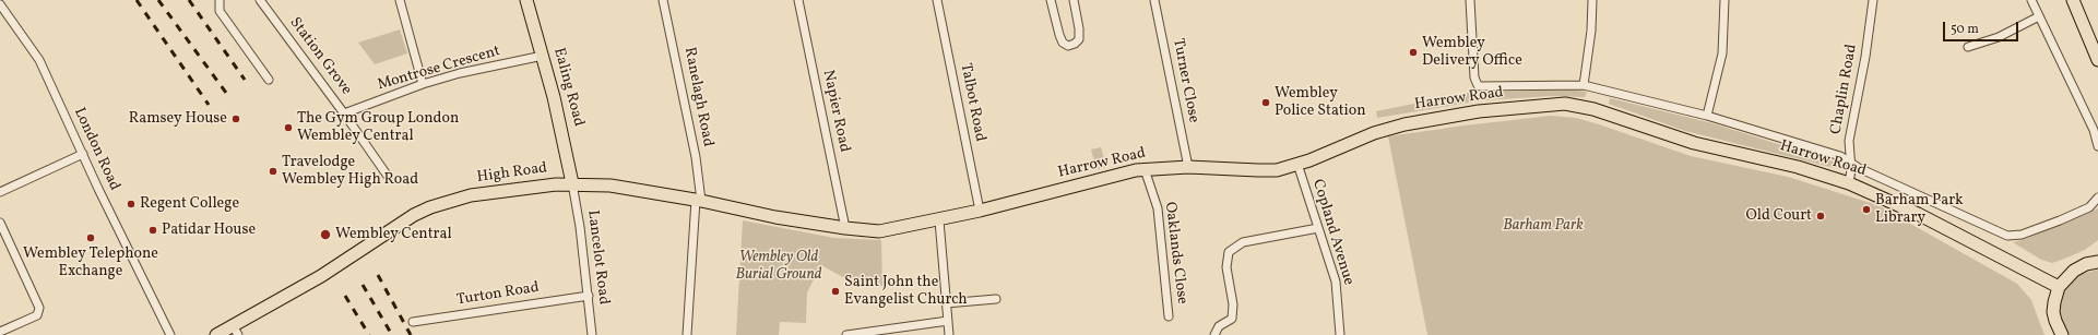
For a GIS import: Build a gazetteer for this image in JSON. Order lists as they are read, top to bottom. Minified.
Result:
{"streets":{"main road":["Ealing Road","Harrow Road","High Road"],"street":["Station Grove","Montrose Crescent","Turner Close","Chaplin Road","Ranelagh Road","Talbot Road","Napier Road","London Road","Copland Avenue","Oaklands Close","Lancelot Road","Turton Road"]},"crossings":[["Station Grove","Montrose Crescent"],["Montrose Crescent","Ealing Road"],["Turner Close","Harrow Road"],["Ealing Road","High Road"],["Ealing Road","Lancelot Road"],["Chaplin Road","Harrow Road"],["Ranelagh Road","High Road"],["Harrow Road","Talbot Road"],["Harrow Road","Napier Road"],["Harrow Road","High Road"],["Harrow Road","Copland Avenue"],["Harrow Road","Oaklands Close"],["Napier Road","High Road"],["High Road","Lancelot Road"],["Lancelot Road","Turton Road"]],"parks":["Barham Park","Wembley Old Burial Ground"],"places":["Wembley Delivery Office","Wembley Police Station","Ramsey House","The Gym Group London Wembley Central","Travelodge Wembley High Road","Regent College","Barham Park Library","Old Court","Patidar House","Wembley Central","Wembley Telephone Exchange","Saint John the Evangelist Church"],"scale_bar":"50 m"}
